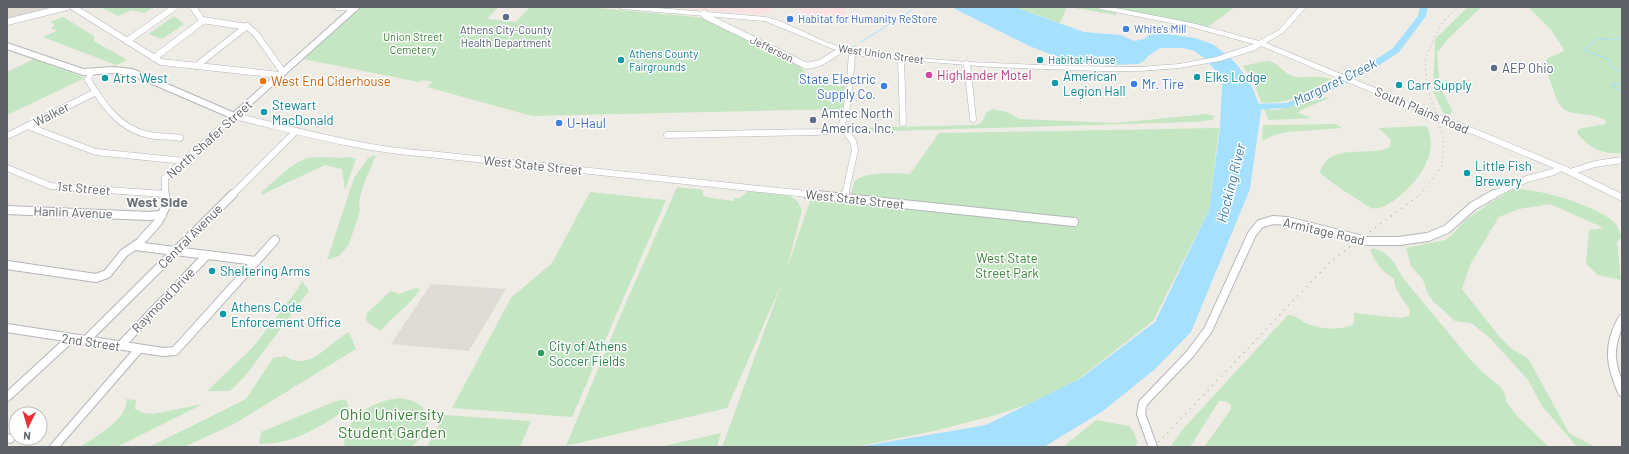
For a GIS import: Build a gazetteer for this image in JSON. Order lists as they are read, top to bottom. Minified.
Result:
{"streets":{"main road":["West Union Street","South Plains Road"],"street":["Jefferson","Walker","North Shafer Street","West State Street","1st Street","Hanlin Avenue","Armitage Road","Central Avenue","Raymond Drive","2nd Street"]},"crossings":[["Jefferson","West Union Street"],["West Union Street","South Plains Road"],["South Plains Road","Armitage Road"],["North Shafer Street","West State Street"],["North Shafer Street","1st Street"],["North Shafer Street","Hanlin Avenue"],["West State Street","Central Avenue"],["Central Avenue","2nd Street"],["Raymond Drive","2nd Street"]],"districts":["West Side"],"water":["Margaret Creek","Hocking River"],"parks":["Union Street Cemetery","West State Street Park","Ohio University Student Garden"],"places":["Athens City-County Health Department","Habitat for Humanity ReStore","White's Mill","Athens County Fairgrounds","Habitat House","AEP Ohio","Highlander Motel","Elks Lodge","Arts West","West End Ciderhouse","American Legion Hall","Mr. Tire","Carr Supply","State Electric Supply Co.","Stewart MacDonald","Amtec North America, Inc.","U-Haul","Little Fish Brewery","Sheltering Arms","Athens Code Enforcement Office","City of Athens Soccer Fields"],"north":"bottom"}
